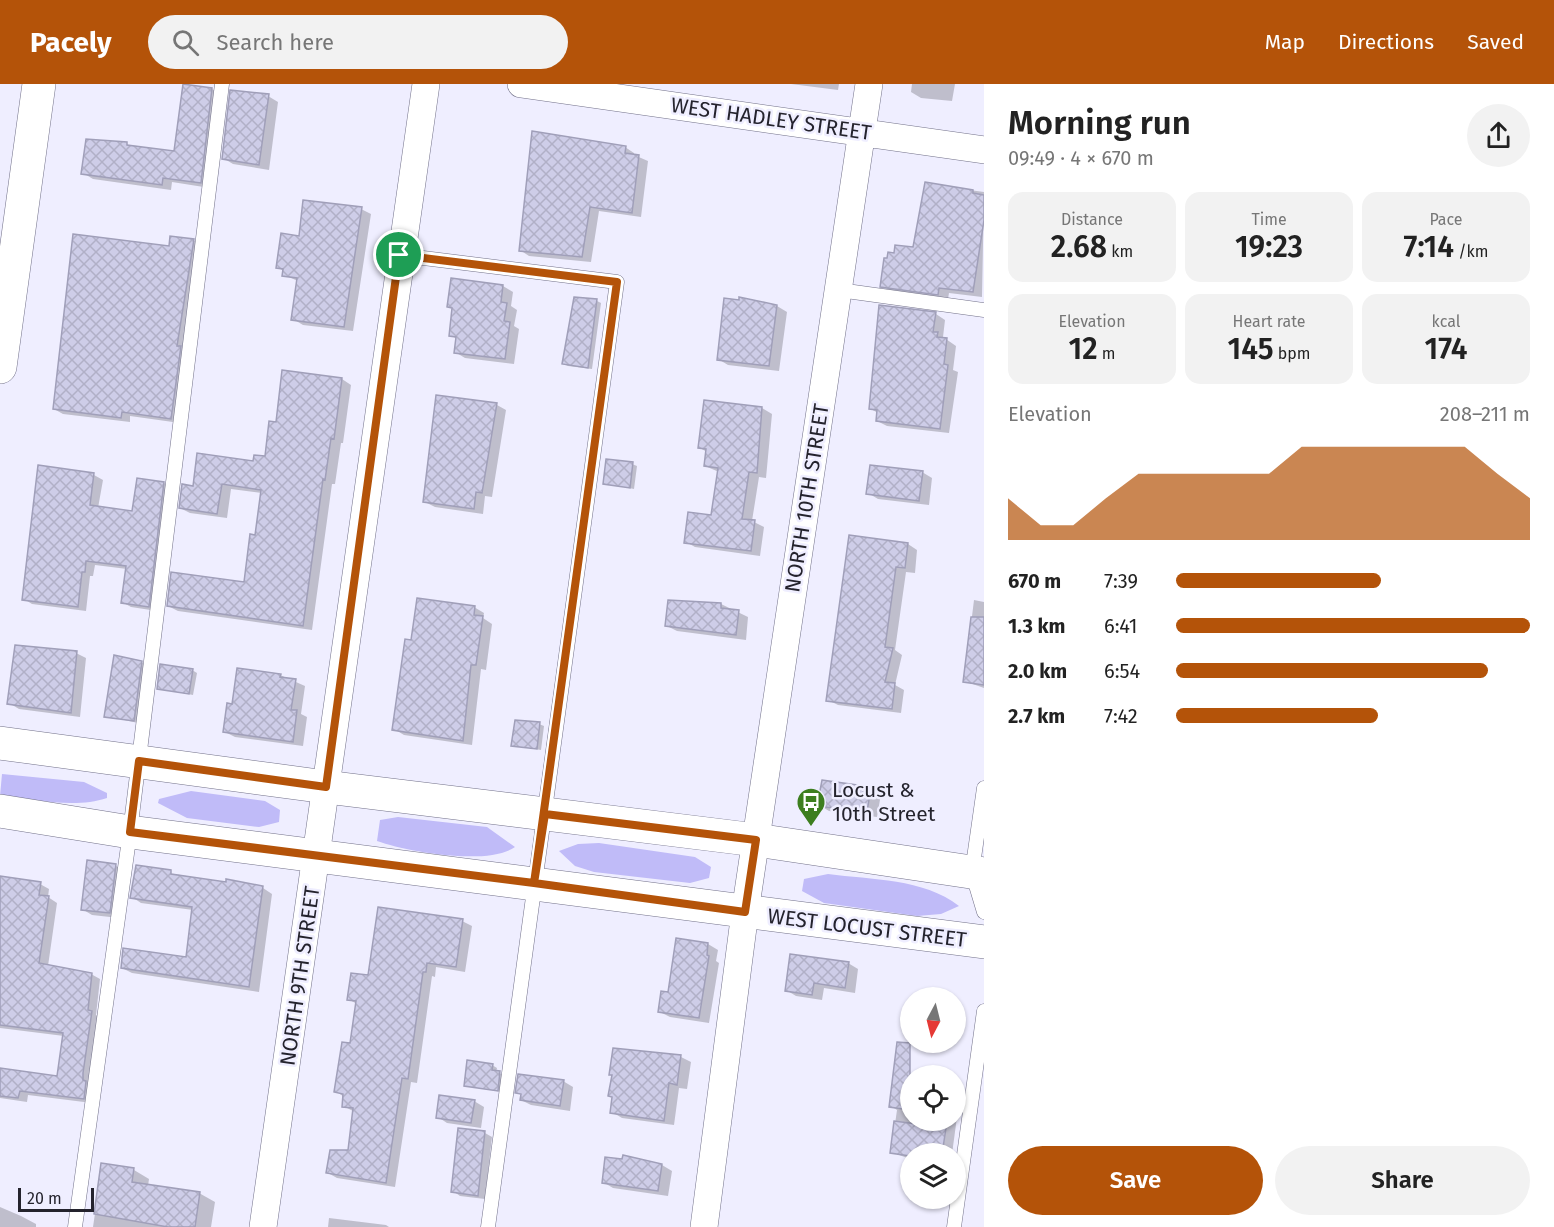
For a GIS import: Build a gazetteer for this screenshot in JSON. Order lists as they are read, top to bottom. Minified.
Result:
{"streets":{"main road":["WEST LOCUST STREET"],"street":["WEST HADLEY STREET","NORTH 10TH STREET","NORTH 9TH STREET"]},"crossings":[["WEST HADLEY STREET","NORTH 10TH STREET"],["NORTH 10TH STREET","WEST LOCUST STREET"],["WEST LOCUST STREET","NORTH 9TH STREET"]],"places":{"bus stop":["Locust & 10th Street"]},"scale_bar":"20 m","north":"bottom","page":{"header":"Pacely","search":"Search here","nav":["Map","Directions","Saved"],"heading":["Morning run","09:49 · 4 × 670 m"],"stats":[["Distance","2.68 km"],["Time","19:23"],["Pace","7:14 /km"],["Elevation","12 m"],["Heart rate","145 bpm"],["kcal","174"]],"chart":["Elevation","208–211 m"],"list":[{"name":"670 m","note":"7:39"},{"name":"1.3 km","note":"6:41"},{"name":"2.0 km","note":"6:54"},{"name":"2.7 km","note":"7:42"}],"buttons":["Save","Share"],"scale":"20 m"}}
